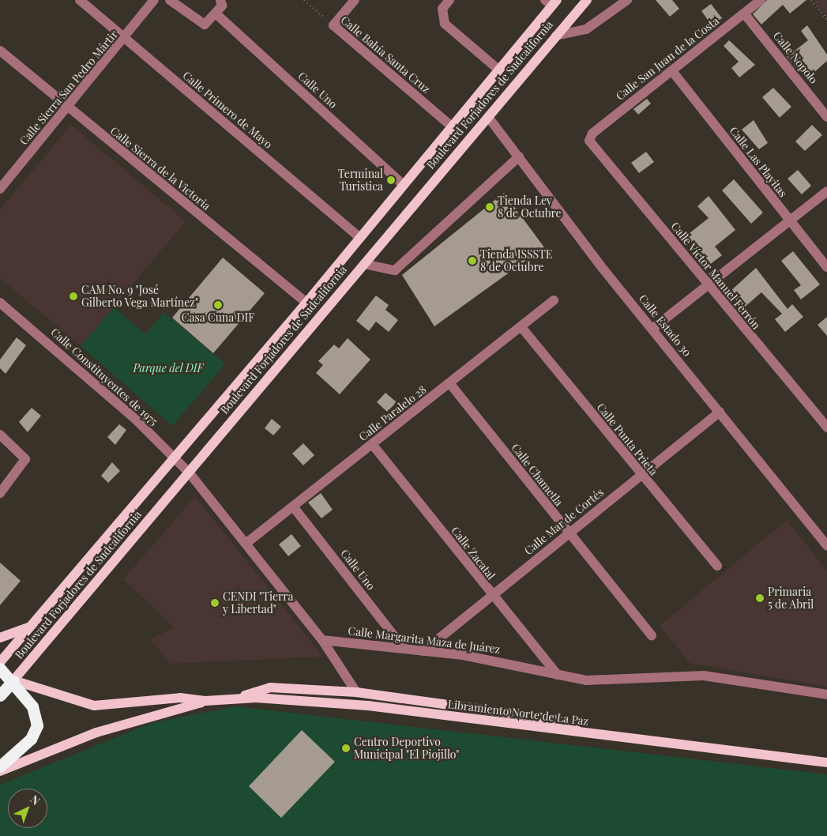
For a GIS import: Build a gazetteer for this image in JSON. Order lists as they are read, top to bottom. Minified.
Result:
{"streets":{"highway":["Boulevard Forjadores de Sudcalifornia"],"main road":["Libramiento Norte de La Paz"],"street":["Calle Bahía Santa Cruz","Calle Nopolo","Calle San Juan de la Costa","Calle Sierra San Pedro Mártir","Calle Uno","Calle Primero de Mayo","Calle Las Playitas","Calle Sierra de la Victoria","Calle Víctor Manuel Ferrón","Calle Estado 30","Calle Constituyentes de 1975","Calle Paralelo 28","Calle Punta Prieta","Calle Chametla","Calle Mar de Cortés","Calle Zacatal","Calle Margarita Maza de Juárez"]},"crossings":[["Calle Bahía Santa Cruz","Boulevard Forjadores de Sudcalifornia"],["Calle Nopolo","Calle San Juan de la Costa"],["Calle San Juan de la Costa","Calle Las Playitas"],["Calle San Juan de la Costa","Calle Víctor Manuel Ferrón"],["Calle Sierra San Pedro Mártir","Calle Primero de Mayo"],["Calle Sierra San Pedro Mártir","Calle Sierra de la Victoria"],["Calle Uno","Boulevard Forjadores de Sudcalifornia"],["Calle Uno","Calle Paralelo 28"],["Calle Uno","Calle Margarita Maza de Juárez"],["Boulevard Forjadores de Sudcalifornia","Calle Primero de Mayo"],["Boulevard Forjadores de Sudcalifornia","Calle Sierra de la Victoria"],["Boulevard Forjadores de Sudcalifornia","Calle Estado 30"],["Boulevard Forjadores de Sudcalifornia","Calle Constituyentes de 1975"],["Boulevard Forjadores de Sudcalifornia","Libramiento Norte de La Paz"],["Calle Estado 30","Calle Mar de Cortés"],["Calle Paralelo 28","Calle Punta Prieta"],["Calle Paralelo 28","Calle Chametla"],["Calle Paralelo 28","Calle Zacatal"],["Calle Punta Prieta","Calle Mar de Cortés"],["Calle Chametla","Calle Mar de Cortés"],["Calle Mar de Cortés","Calle Zacatal"],["Calle Mar de Cortés","Calle Margarita Maza de Juárez"],["Calle Zacatal","Calle Margarita Maza de Juárez"]],"parks":["Parque del DIF"],"places":["Terminal Turistica","Tienda Ley 8 de Octubre","Tienda ISSSTE 8 de Octubre","CAM No. 9 \"José Gilberto Vega Martínez\"","Casa Cuna DIF","Primaria 5 de Abril","CENDI \"Tierra y Libertad\"","Centro Deportivo Municipal \"El Piojillo\""],"north":"top right"}
